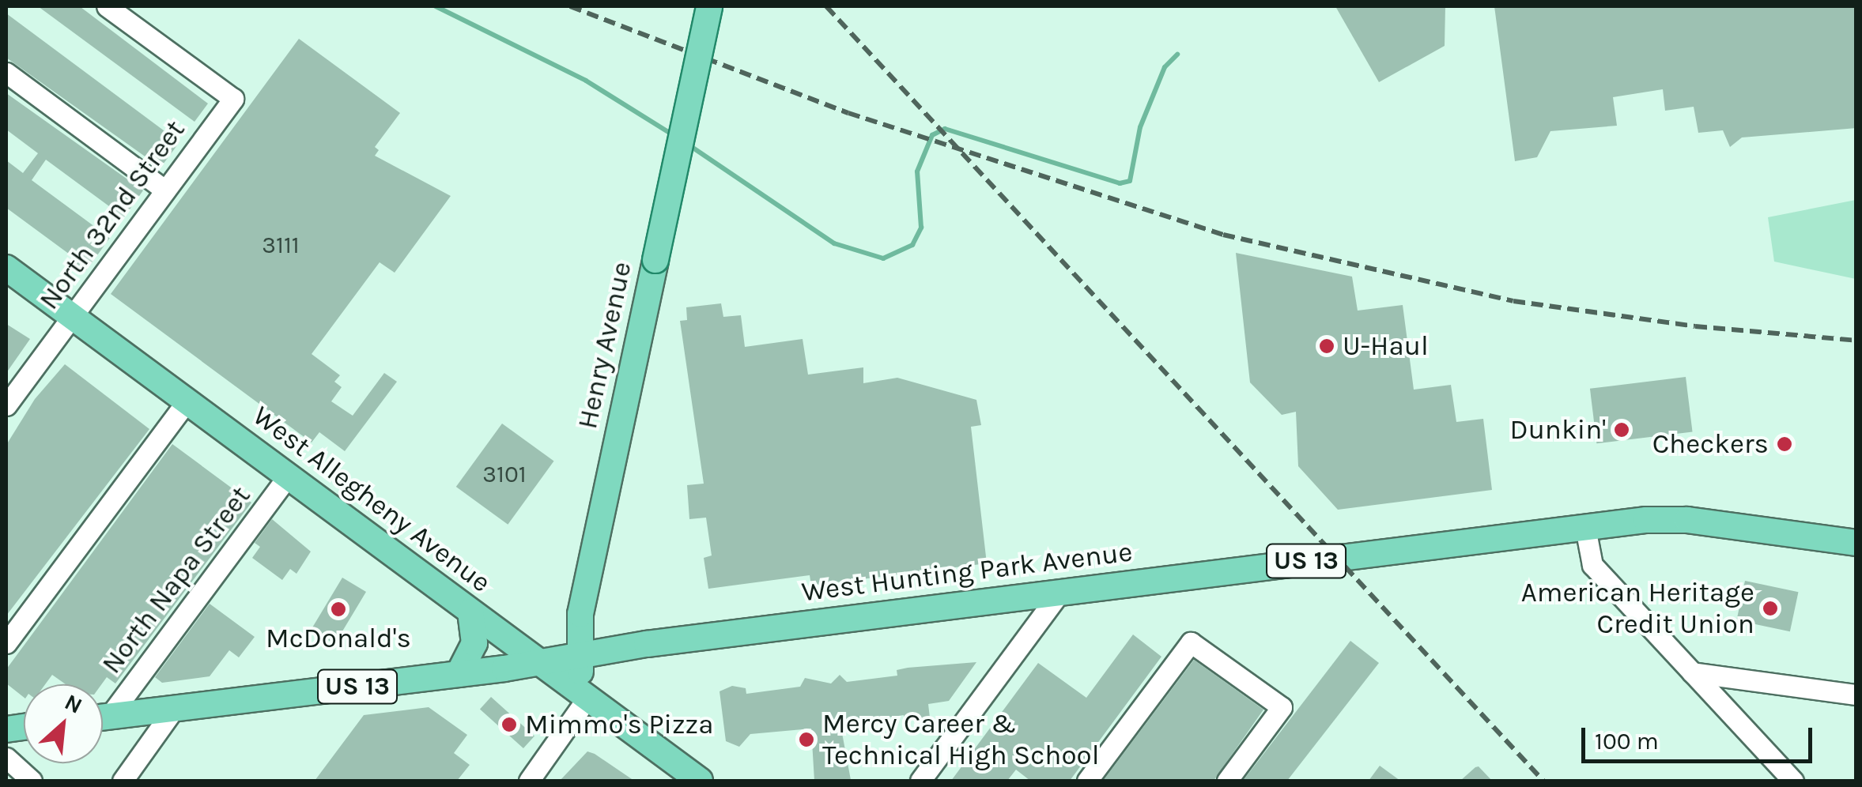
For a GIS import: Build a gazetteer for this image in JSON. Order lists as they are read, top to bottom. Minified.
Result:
{"streets":{"main road":["Henry Avenue","West Allegheny Avenue","US 13","West Hunting Park Avenue"],"street":["North 32nd Street","North Napa Street"]},"crossings":[["North 32nd Street","West Allegheny Avenue"],["Henry Avenue","West Allegheny Avenue"],["Henry Avenue","West Hunting Park Avenue"],["West Allegheny Avenue","West Hunting Park Avenue"],["West Allegheny Avenue","North Napa Street"]],"places":["U-Haul","Dunkin'","Checkers","American Heritage Credit Union","McDonald's","Mimmo's Pizza","Mercy Career & Technical High School"],"house_numbers":["3111","3101"],"scale_bar":"100 m","north":"top right"}
